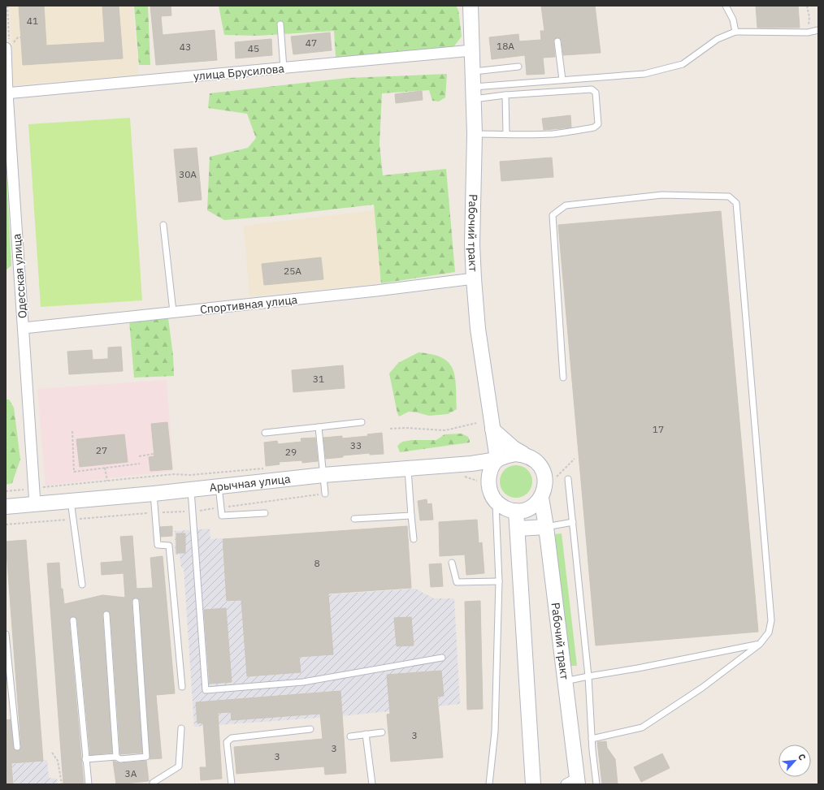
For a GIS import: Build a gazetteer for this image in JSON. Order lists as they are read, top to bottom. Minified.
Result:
{"streets":{"main road":["Рабочий тракт","Арычная улица"],"street":["улица Брусилова","Одесская улица","Спортивная улица"]},"crossings":[["улица Брусилова","Рабочий тракт"],["улица Брусилова","Одесская улица"],["Рабочий тракт","Спортивная улица"],["Рабочий тракт","Арычная улица"],["Одесская улица","Спортивная улица"],["Одесская улица","Арычная улица"]],"house_numbers":["41","47","18А","43","45","30А","25А","31","17","33","27","29","8","3","3","3","3А"],"north":"top right"}
